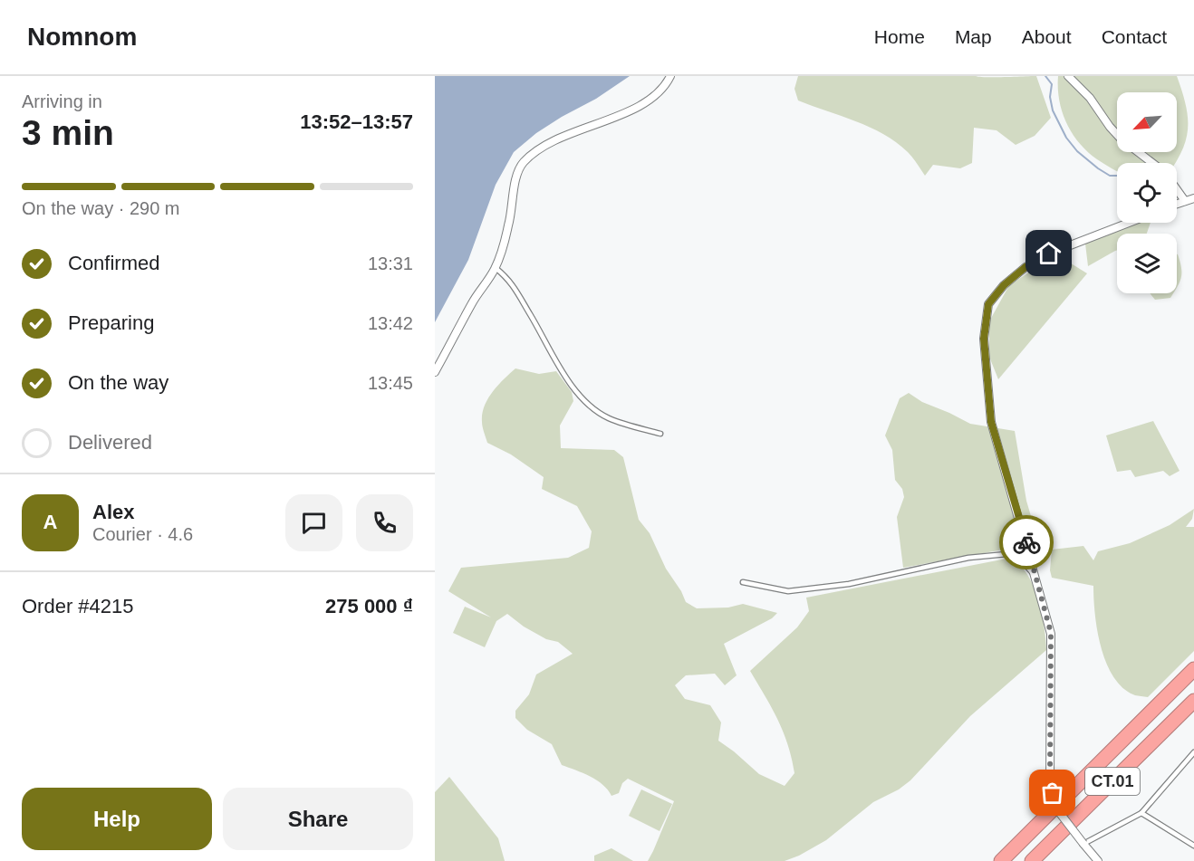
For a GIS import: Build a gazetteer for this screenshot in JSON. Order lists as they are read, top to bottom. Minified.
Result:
{"streets":{"highway":["CT.01"]},"north":"bottom left","page":{"header":"Nomnom","nav":["Home","Map","About","Contact"],"heading":["3 min","Arriving in","13:52–13:57"],"panel":["Alex","Courier · 4.6","Order #4215","275 000 ₫"],"bar":"On the way · 290 m","list":[["Confirmed","13:31"],["Preparing","13:42"],["On the way","13:45"],"Delivered"],"round":"A","buttons":["Help","Share"]}}
